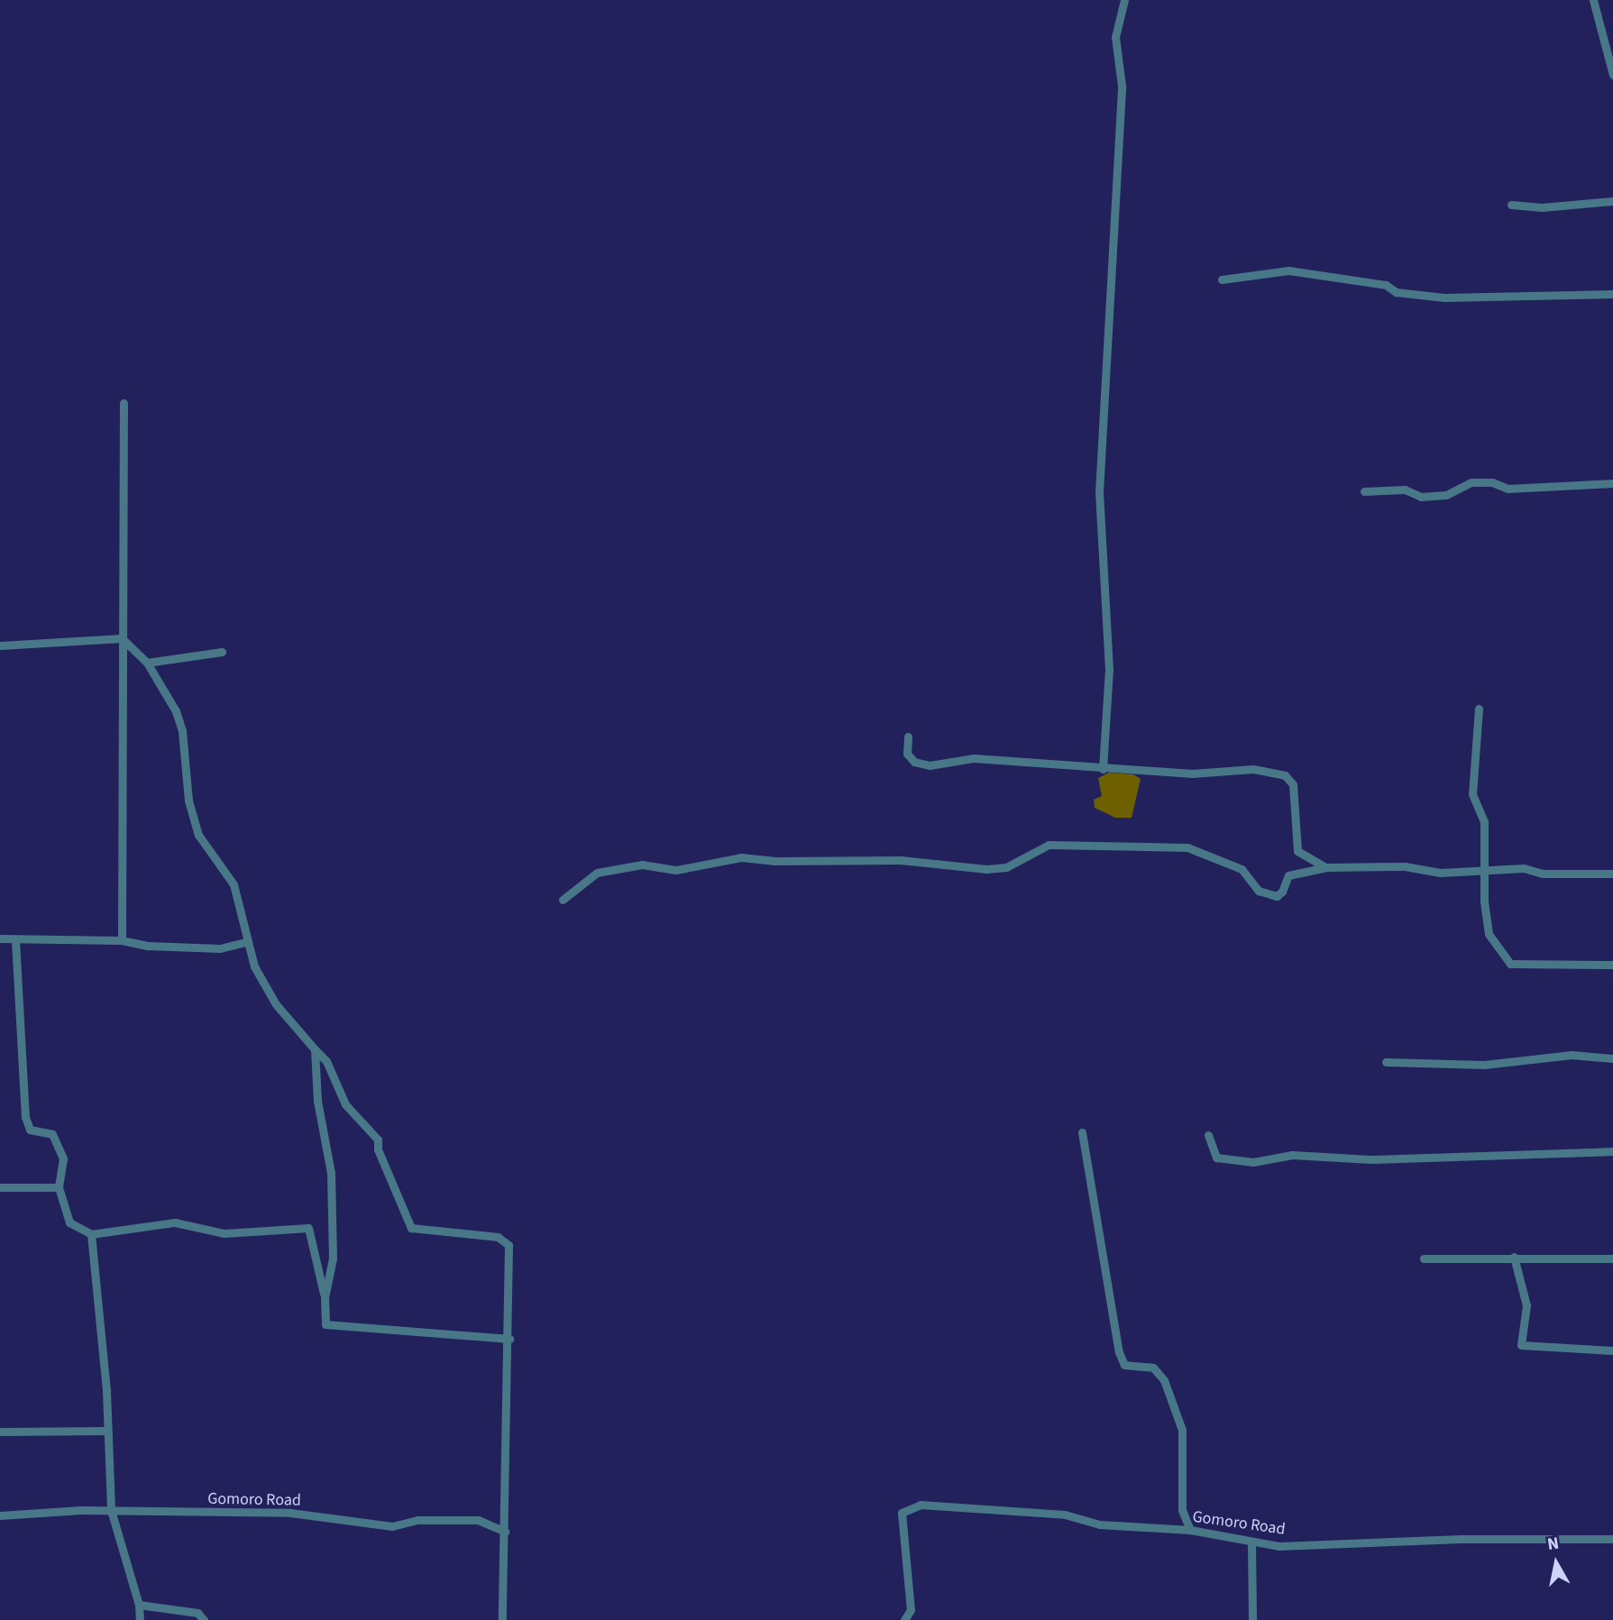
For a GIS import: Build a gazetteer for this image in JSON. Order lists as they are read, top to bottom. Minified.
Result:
{"streets":{"street":["Gomoro Road"]},"north":"top"}
